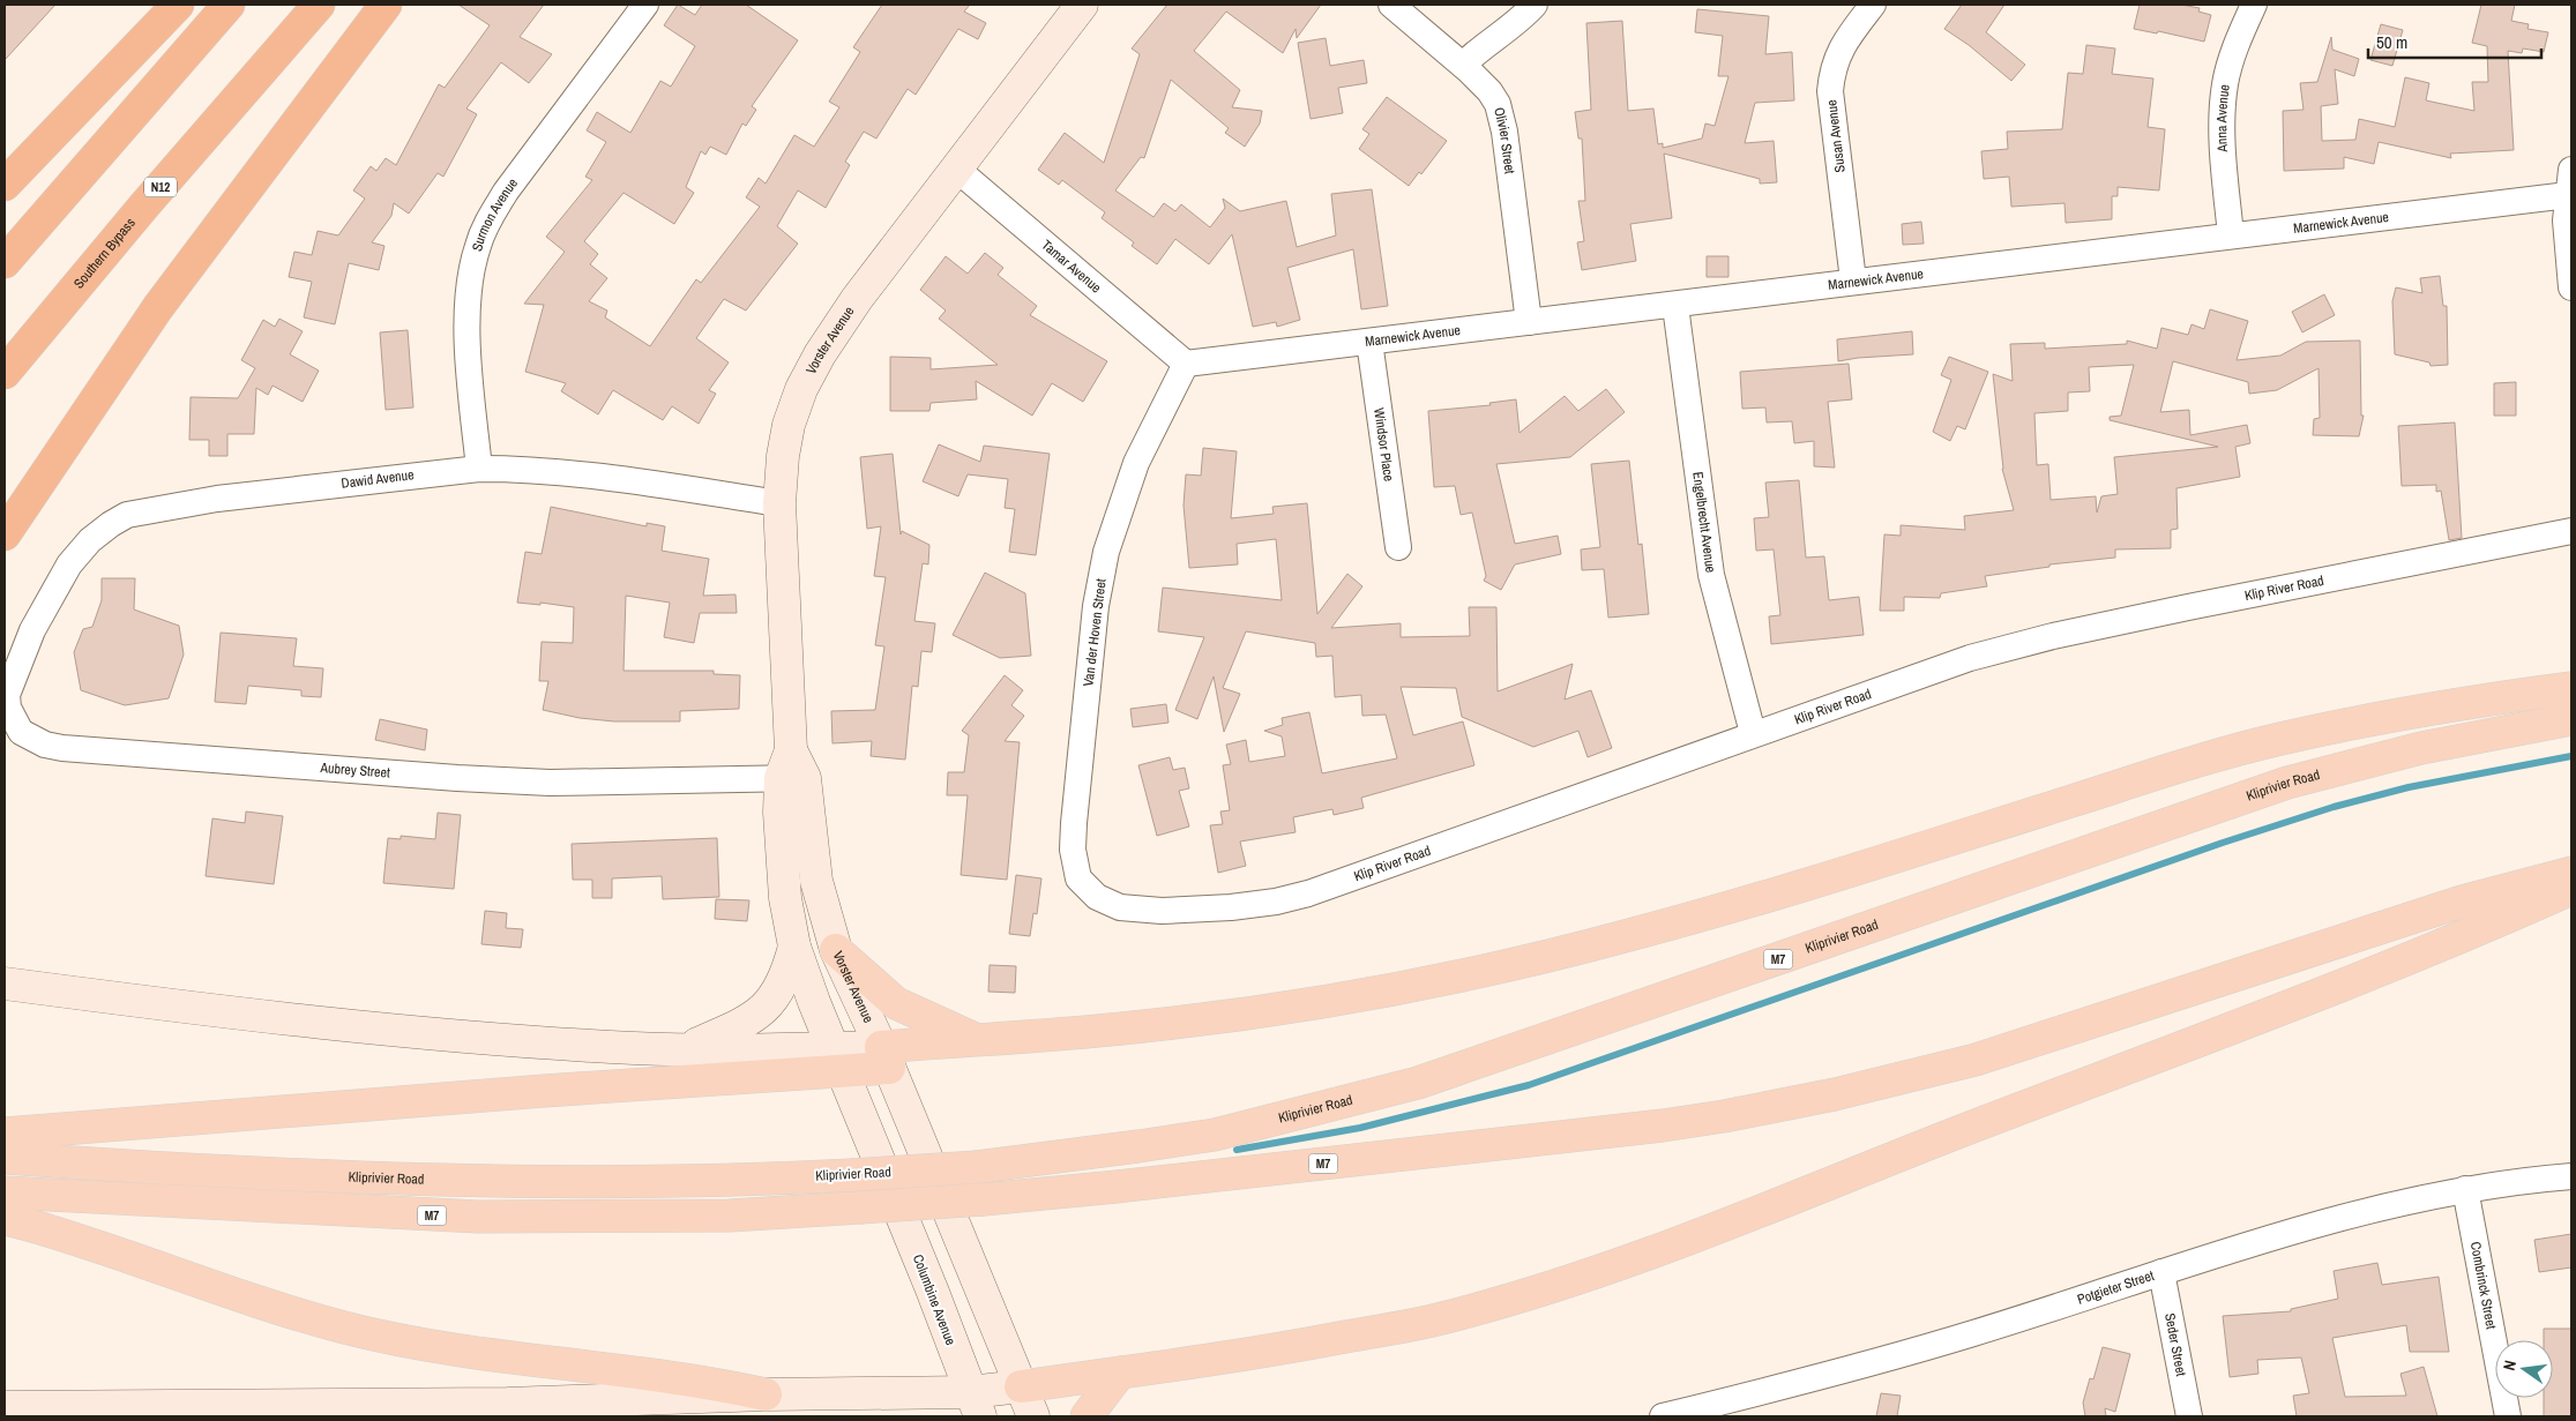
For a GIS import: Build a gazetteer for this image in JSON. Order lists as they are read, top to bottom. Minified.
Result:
{"streets":{"highway":["N12","Southern Bypass"],"main road":["Vorster Avenue","Kliprivier Road","M7","Columbine Avenue"],"street":["Anna Avenue","Susan Avenue","Olivier Street","Surmon Avenue","Marnewick Avenue","Tamar Avenue","Windsor Place","Dawid Avenue","Engelbrecht Avenue","Klip River Road","Van der Hoven Street","Aubrey Street","Combrinck Street","Potgieter Street","Seder Street"]},"crossings":[["Anna Avenue","Marnewick Avenue"],["Susan Avenue","Marnewick Avenue"],["Olivier Street","Marnewick Avenue"],["Surmon Avenue","Dawid Avenue"],["Marnewick Avenue","Tamar Avenue"],["Marnewick Avenue","Windsor Place"],["Marnewick Avenue","Engelbrecht Avenue"],["Marnewick Avenue","Van der Hoven Street"],["Tamar Avenue","Vorster Avenue"],["Tamar Avenue","Van der Hoven Street"],["Vorster Avenue","Dawid Avenue"],["Vorster Avenue","Aubrey Street"],["Vorster Avenue","Columbine Avenue"],["Dawid Avenue","Aubrey Street"],["Engelbrecht Avenue","Klip River Road"],["Klip River Road","Van der Hoven Street"],["Combrinck Street","Potgieter Street"],["Potgieter Street","Seder Street"]],"scale_bar":"50 m","north":"left"}
